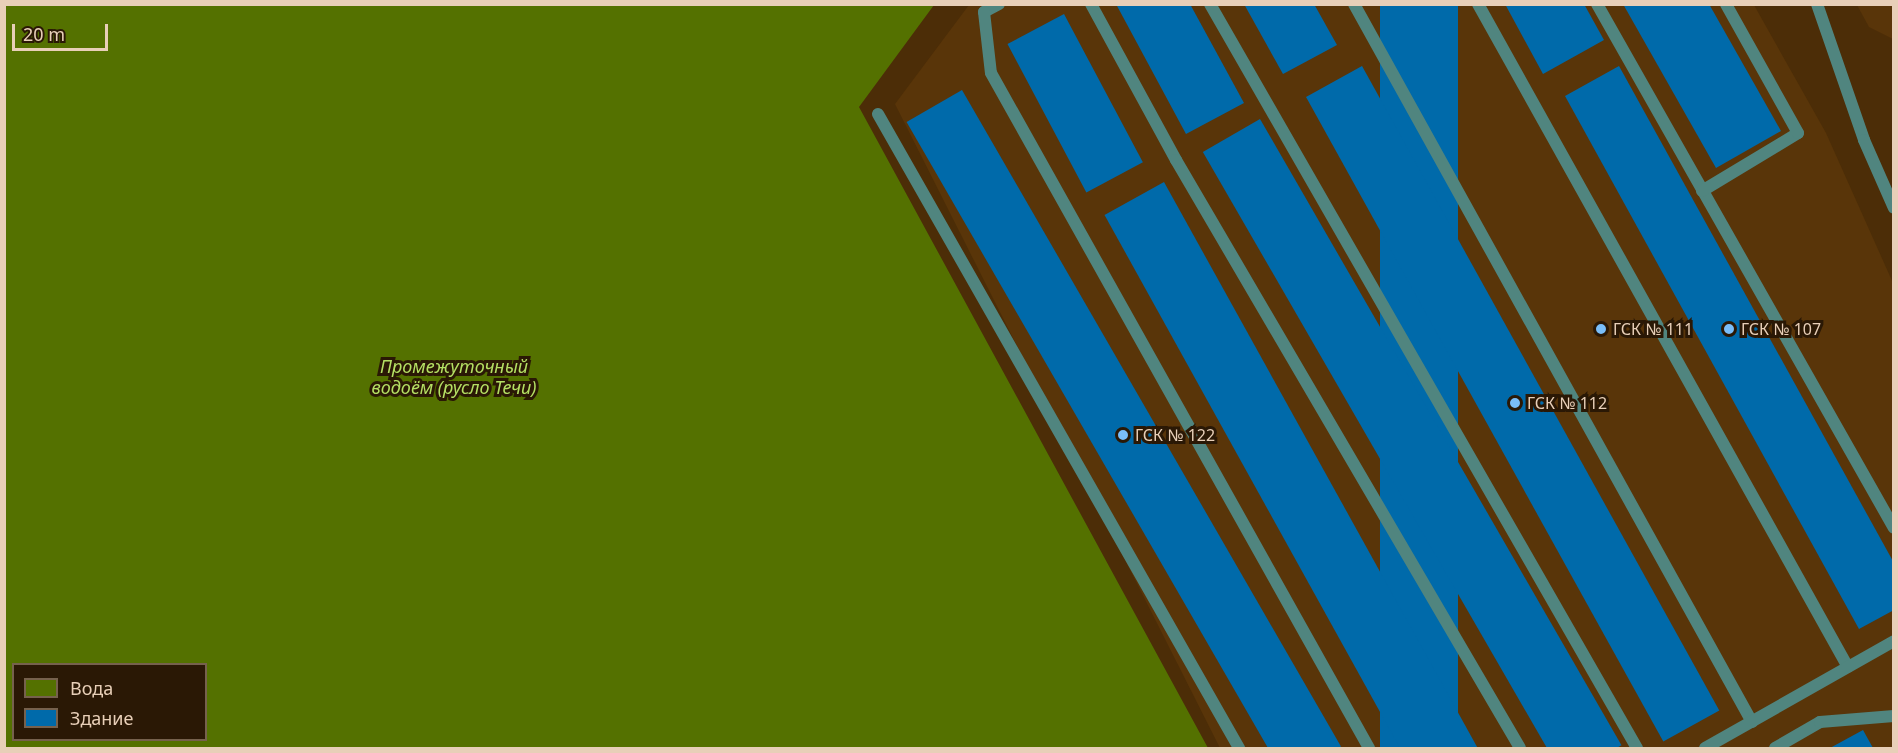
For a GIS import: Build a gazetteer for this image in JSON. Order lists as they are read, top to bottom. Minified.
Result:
{"water":["Промежуточный водоём (русло Течи)"],"places":["ГСК № 111","ГСК № 107","ГСК № 112","ГСК № 122"],"legend":["Вода","Здание"],"scale_bar":"20 m"}
